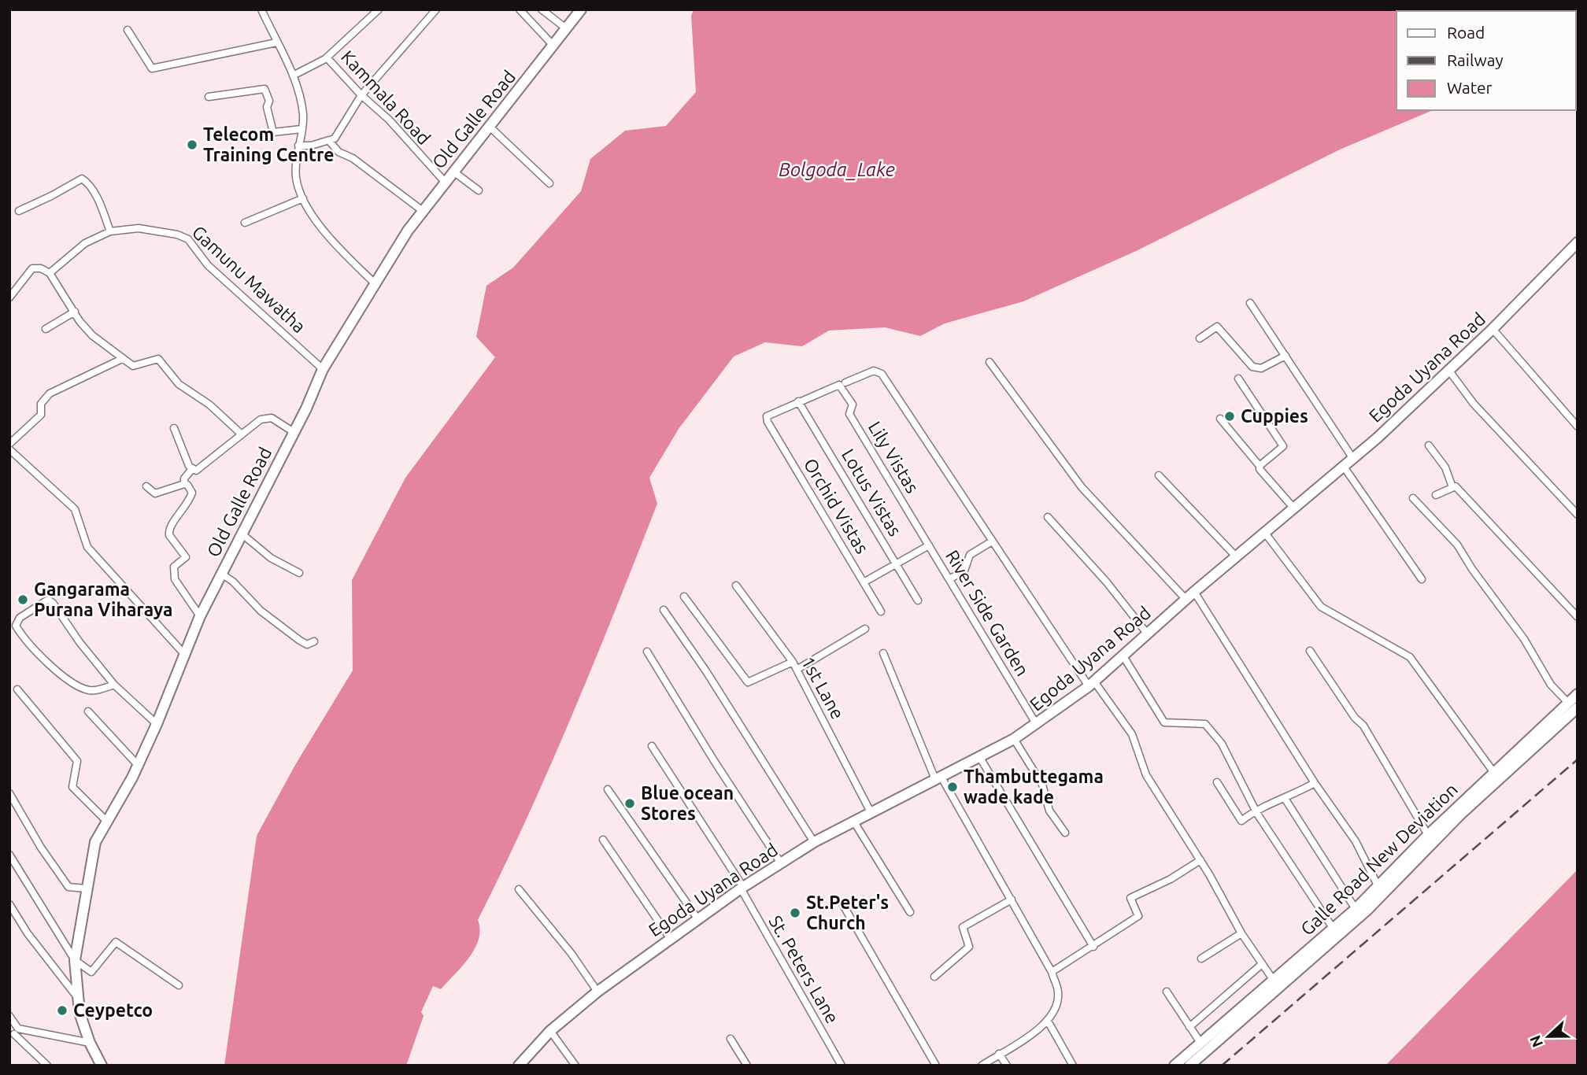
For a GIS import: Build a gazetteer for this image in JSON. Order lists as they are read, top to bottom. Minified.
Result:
{"streets":{"main road":["Old Galle Road","Egoda Uyana Road","Galle Road New Deviation"],"street":["Kammala Road","Gamunu Mawatha","Lily Vistas","Lotus Vistas","Orchid Vistas","River Side Garden","1st Lane","St. Peters Lane"]},"crossings":[["Kammala Road","Old Galle Road"],["Old Galle Road","Gamunu Mawatha"],["Egoda Uyana Road","River Side Garden"],["Egoda Uyana Road","1st Lane"],["Egoda Uyana Road","St. Peters Lane"],["Lily Vistas","River Side Garden"],["Lotus Vistas","Orchid Vistas"]],"water":["Bolgoda_Lake"],"places":["Telecom Training Centre","Cuppies","Gangarama Purana Viharaya","Thambuttegama wade kade","Blue ocean Stores","St.Peter's Church","Ceypetco"],"legend":["Road","Railway","Water"],"north":"left"}
